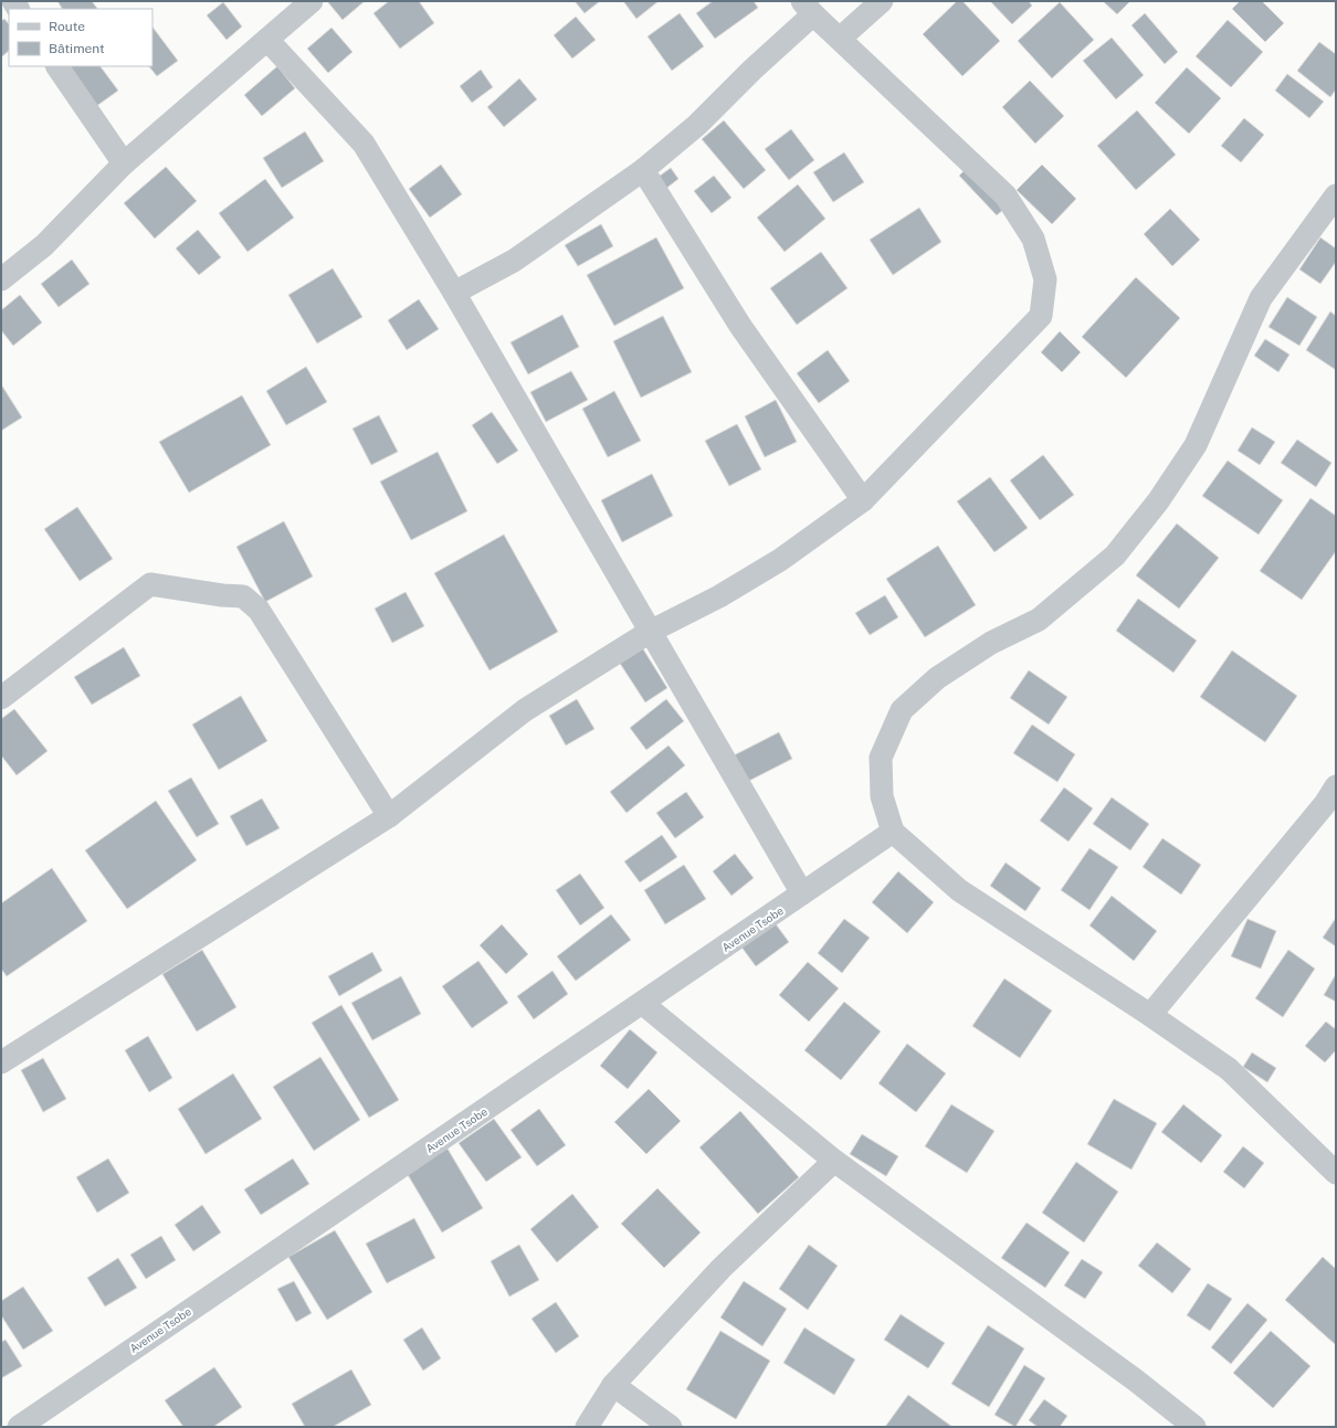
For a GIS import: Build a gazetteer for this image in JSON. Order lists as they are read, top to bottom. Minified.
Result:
{"streets":{"street":["Avenue Tsobe"]},"legend":["Route","Bâtiment"]}
